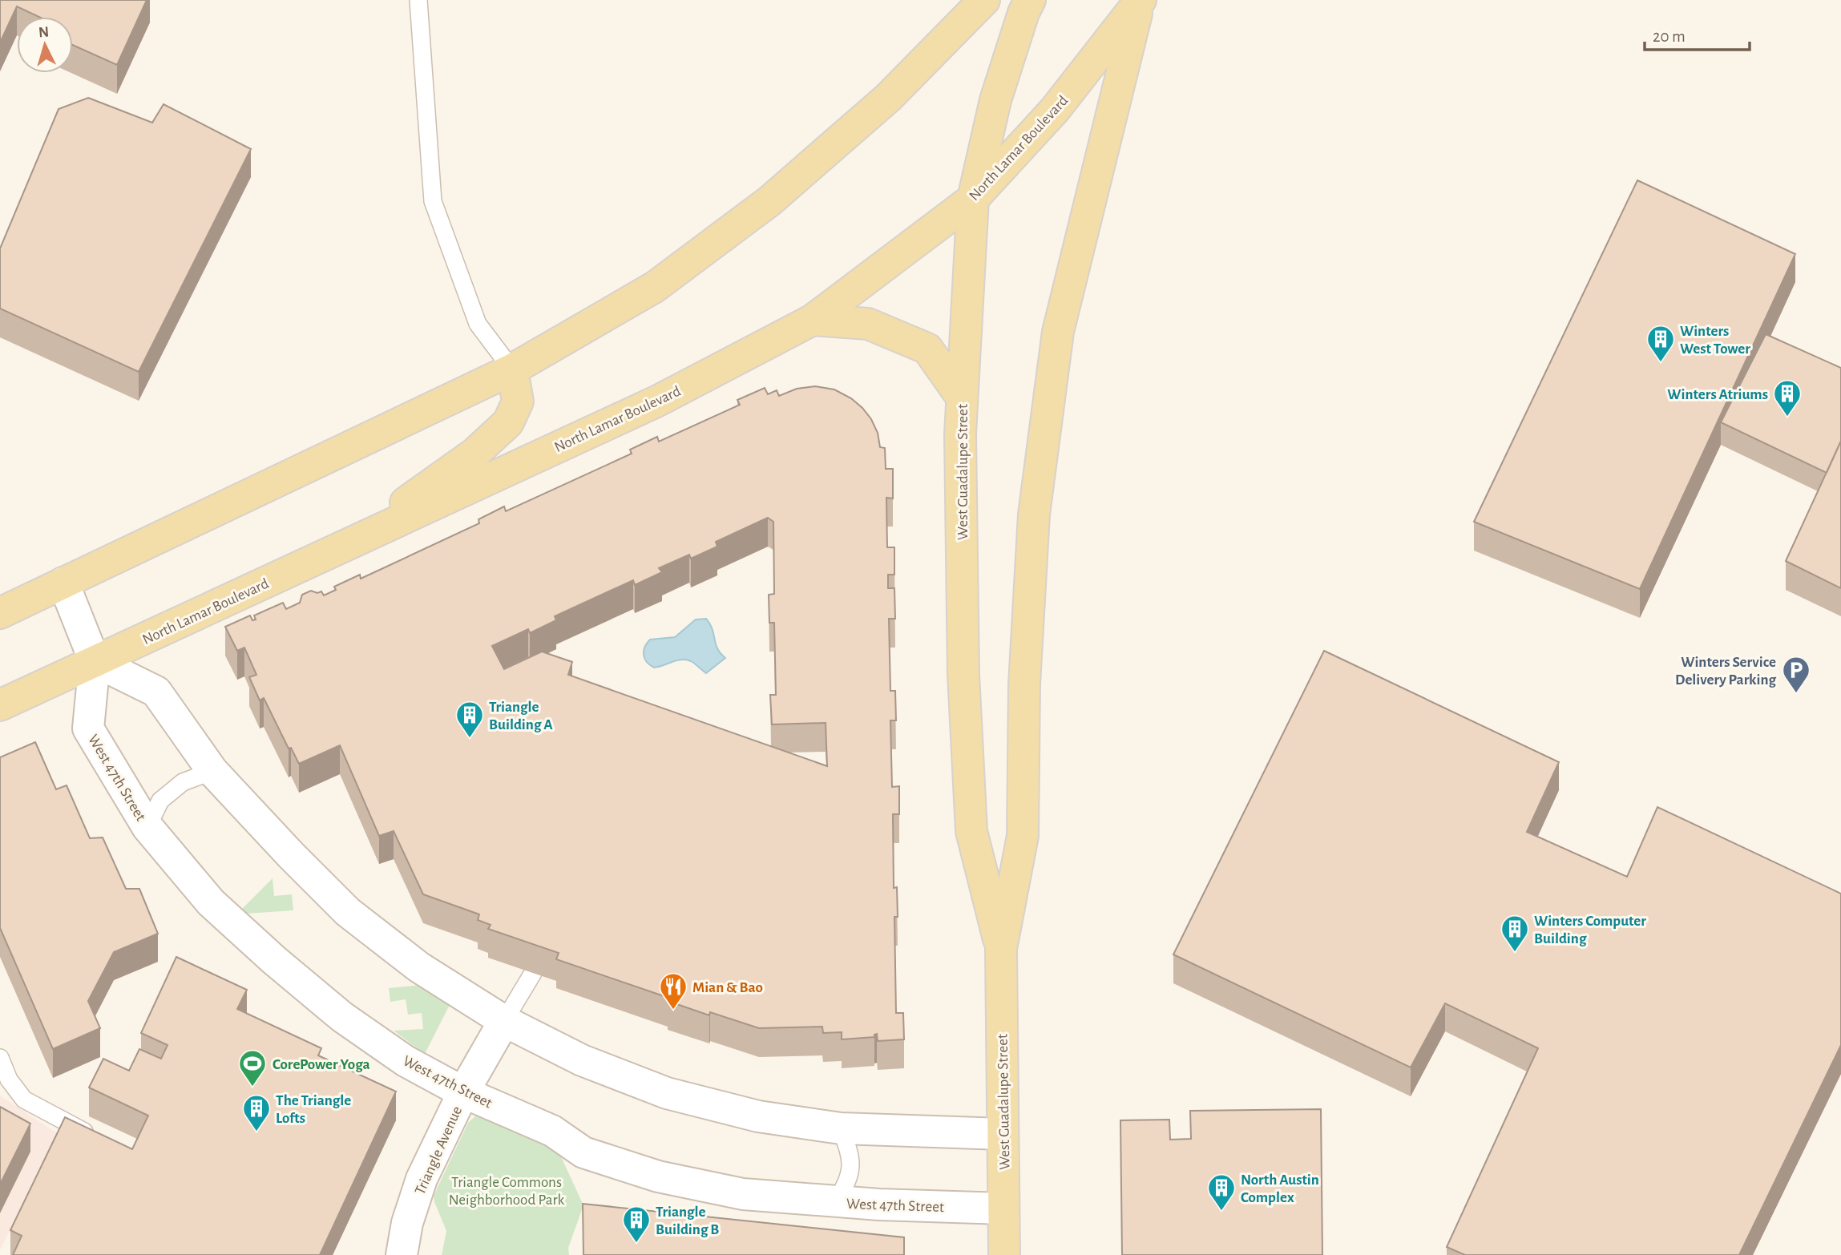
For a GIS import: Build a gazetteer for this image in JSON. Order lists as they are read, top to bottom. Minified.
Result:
{"streets":{"main road":["North Lamar Boulevard","West Guadalupe Street"],"street":["West 47th Street","Triangle Avenue"]},"crossings":[["North Lamar Boulevard","West Guadalupe Street"],["North Lamar Boulevard","West 47th Street"],["West Guadalupe Street","West 47th Street"],["West 47th Street","Triangle Avenue"]],"parks":["Triangle Commons Neighborhood Park"],"places":{"building":["Winters West Tower","Winters Atriums","Triangle Building A","Winters Computer Building","The Triangle Lofts","North Austin Complex","Triangle Building B"],"parking":["Winters Service Delivery Parking"],"restaurant":["Mian & Bao"],"sports":["CorePower Yoga"]},"scale_bar":"20 m","north":"top"}
